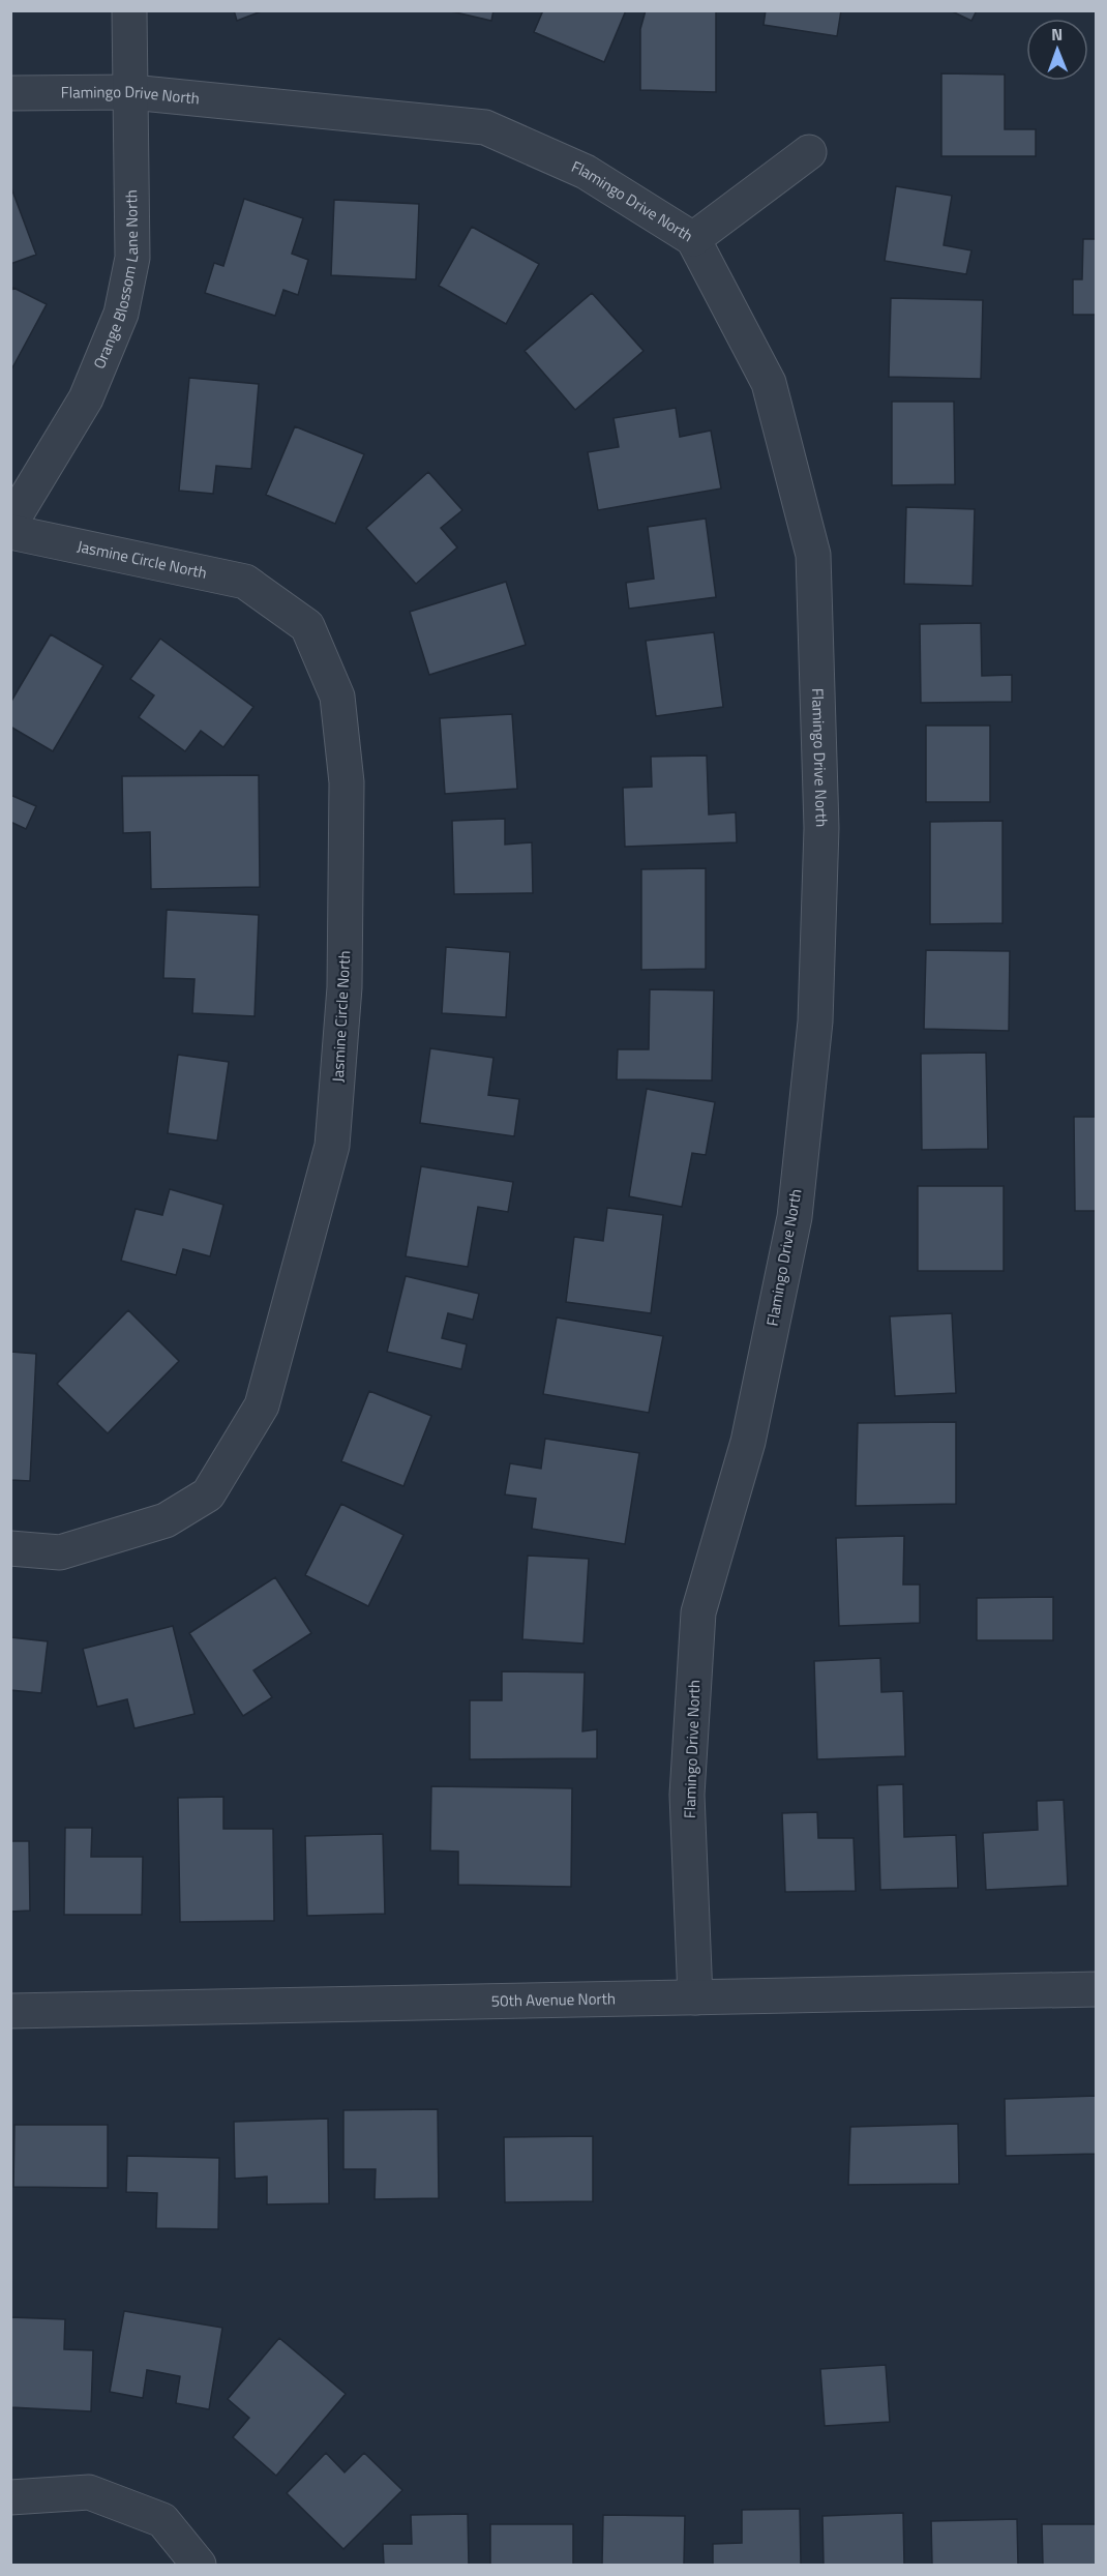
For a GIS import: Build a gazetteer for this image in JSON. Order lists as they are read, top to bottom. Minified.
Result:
{"streets":{"street":["Flamingo Drive North","Orange Blossom Lane North","Jasmine Circle North","50th Avenue North"]},"crossings":[["Flamingo Drive North","Orange Blossom Lane North"],["Flamingo Drive North","50th Avenue North"]],"north":"top"}
